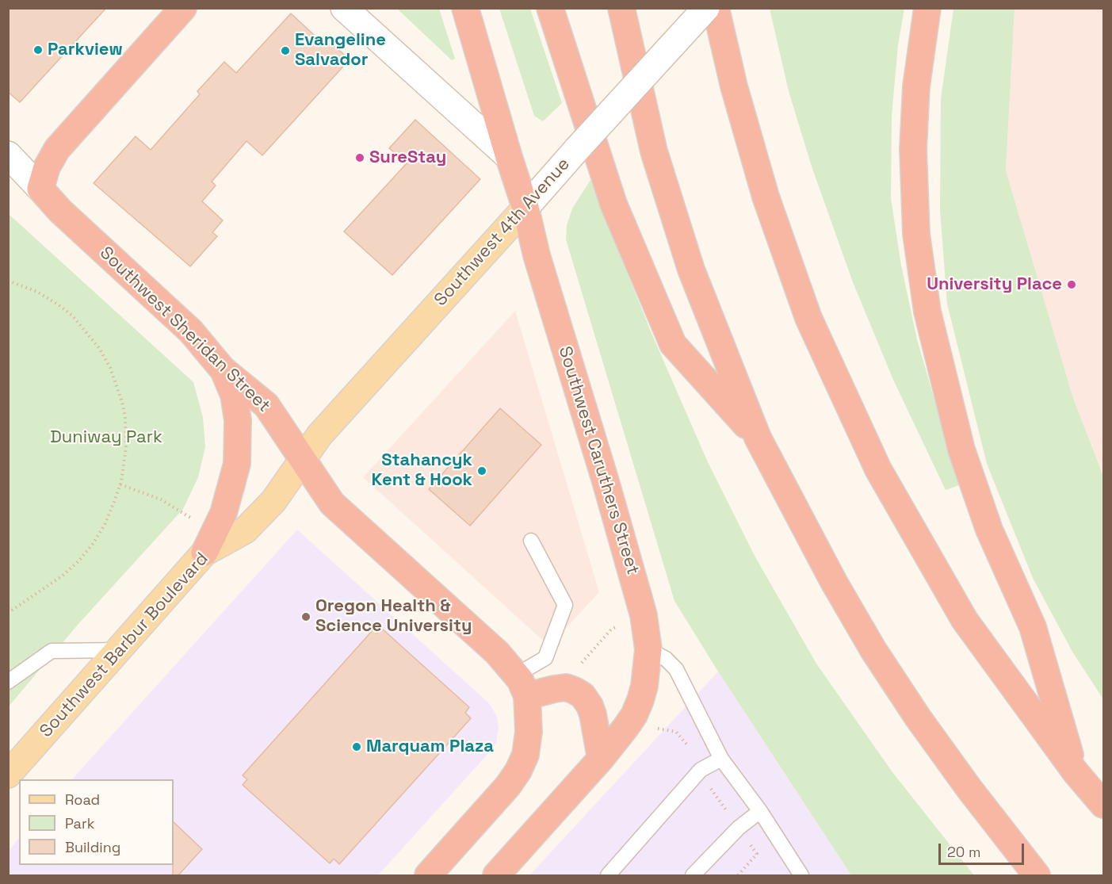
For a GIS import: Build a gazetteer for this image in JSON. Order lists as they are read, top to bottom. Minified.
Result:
{"streets":{"highway":["Southwest Sheridan Street","Southwest Caruthers Street"],"main road":["Southwest 4th Avenue","Southwest Barbur Boulevard"]},"crossings":[["Southwest 4th Avenue","Southwest Sheridan Street"],["Southwest 4th Avenue","Southwest Caruthers Street"],["Southwest 4th Avenue","Southwest Barbur Boulevard"],["Southwest Sheridan Street","Southwest Barbur Boulevard"]],"parks":["Duniway Park"],"places":["Parkview","Evangeline Salvador","SureStay","University Place","Stahancyk Kent & Hook","Oregon Health & Science University","Marquam Plaza"],"legend":["Road","Park","Building"],"scale_bar":"20 m"}
